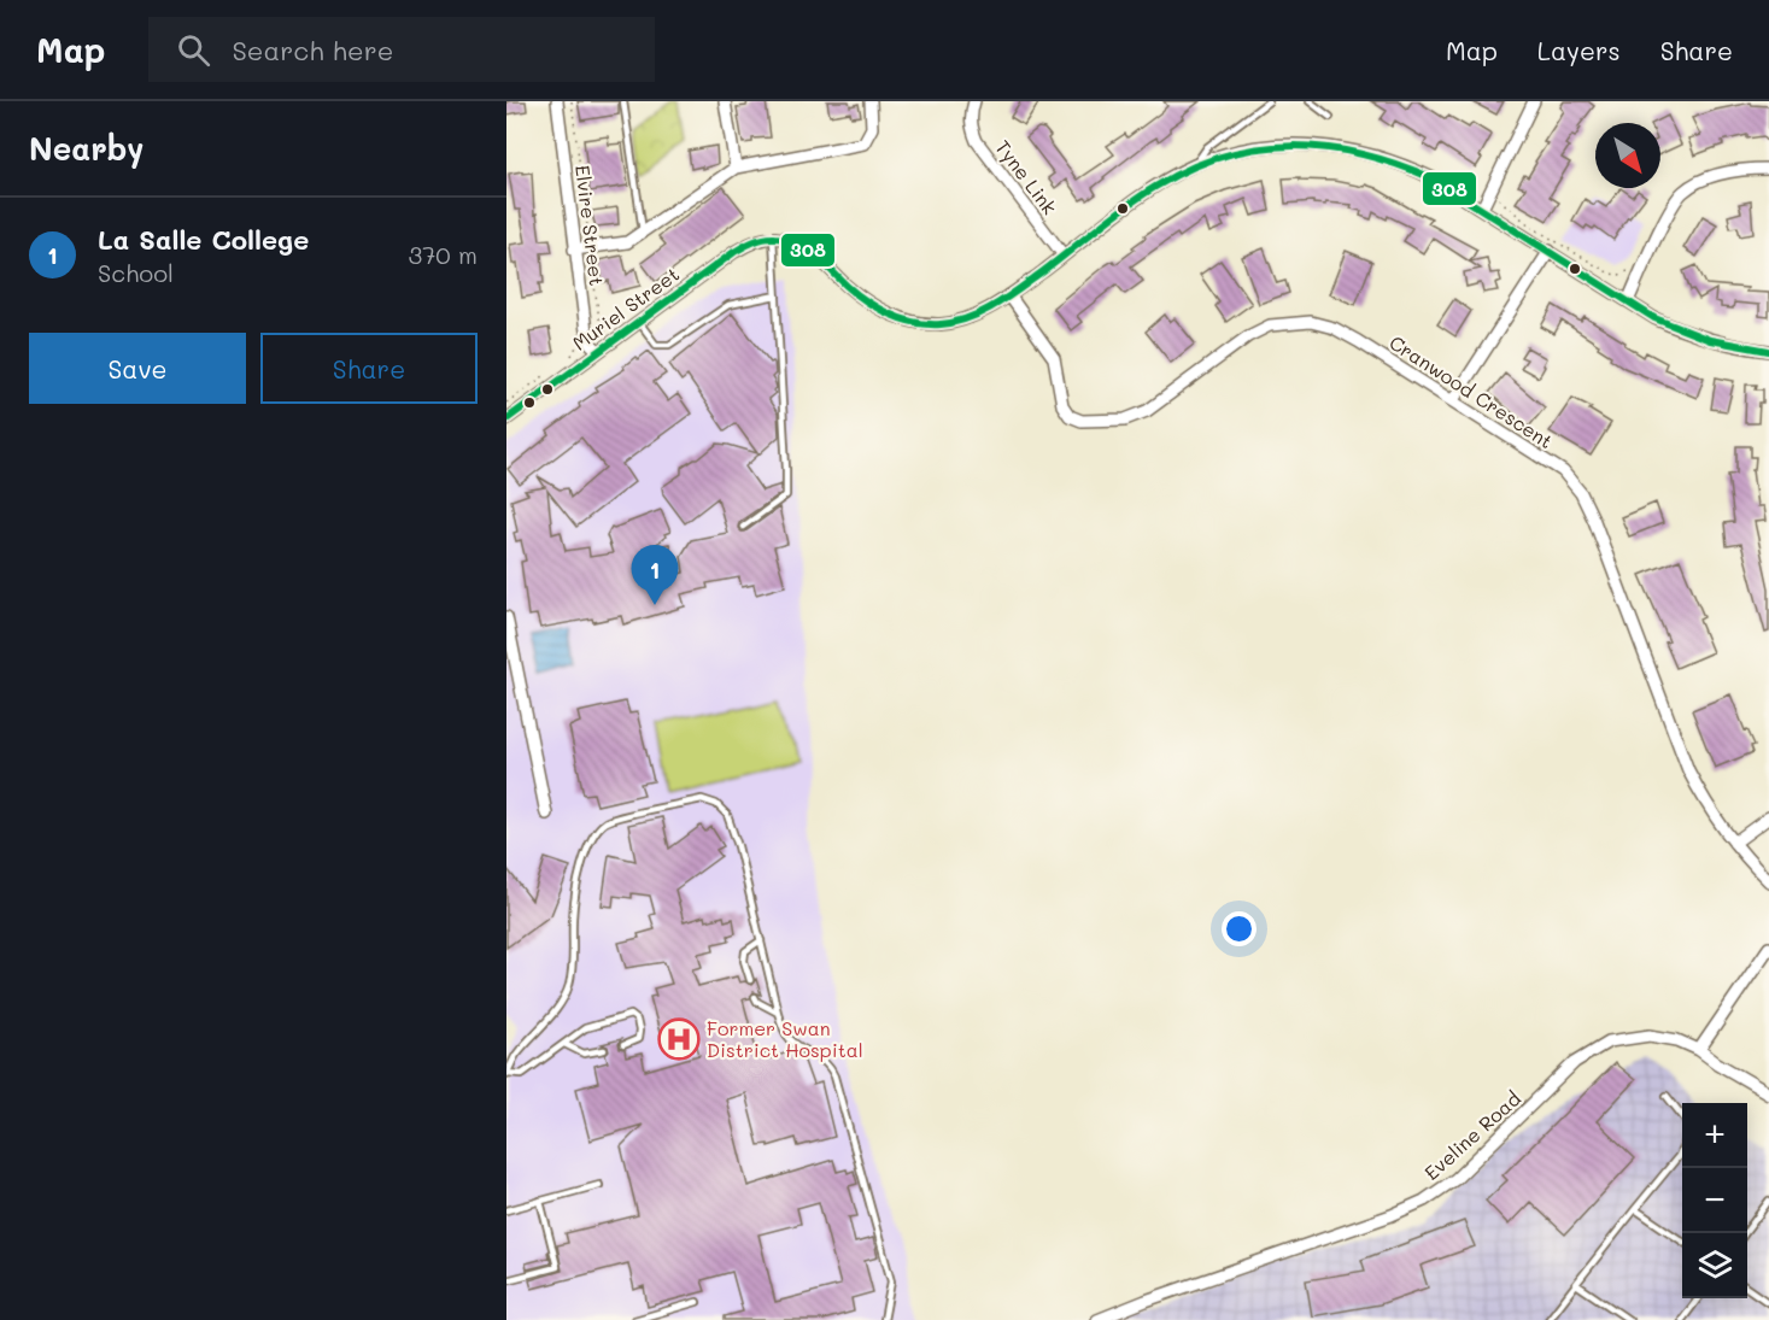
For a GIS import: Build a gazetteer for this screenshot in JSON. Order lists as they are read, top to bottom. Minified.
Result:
{"streets":{"street":["Tyne Link","Elvire Street","Muriel Street","Cranwood Crescent","Eveline Road"]},"crossings":[["Elvire Street","Muriel Street"]],"places":{"hospital":["Former Swan District Hospital"]},"lines":["transit line 308"],"north":"bottom right","page":{"header":"Map","search":"Search here","nav":["Map","Layers","Share"],"heading":"Nearby","list":[{"mark":"1","name":"La Salle College","note":"School","value":"370 m"}],"buttons":["Save","Share"],"pins":"1","map_buttons":["+","−"]}}
